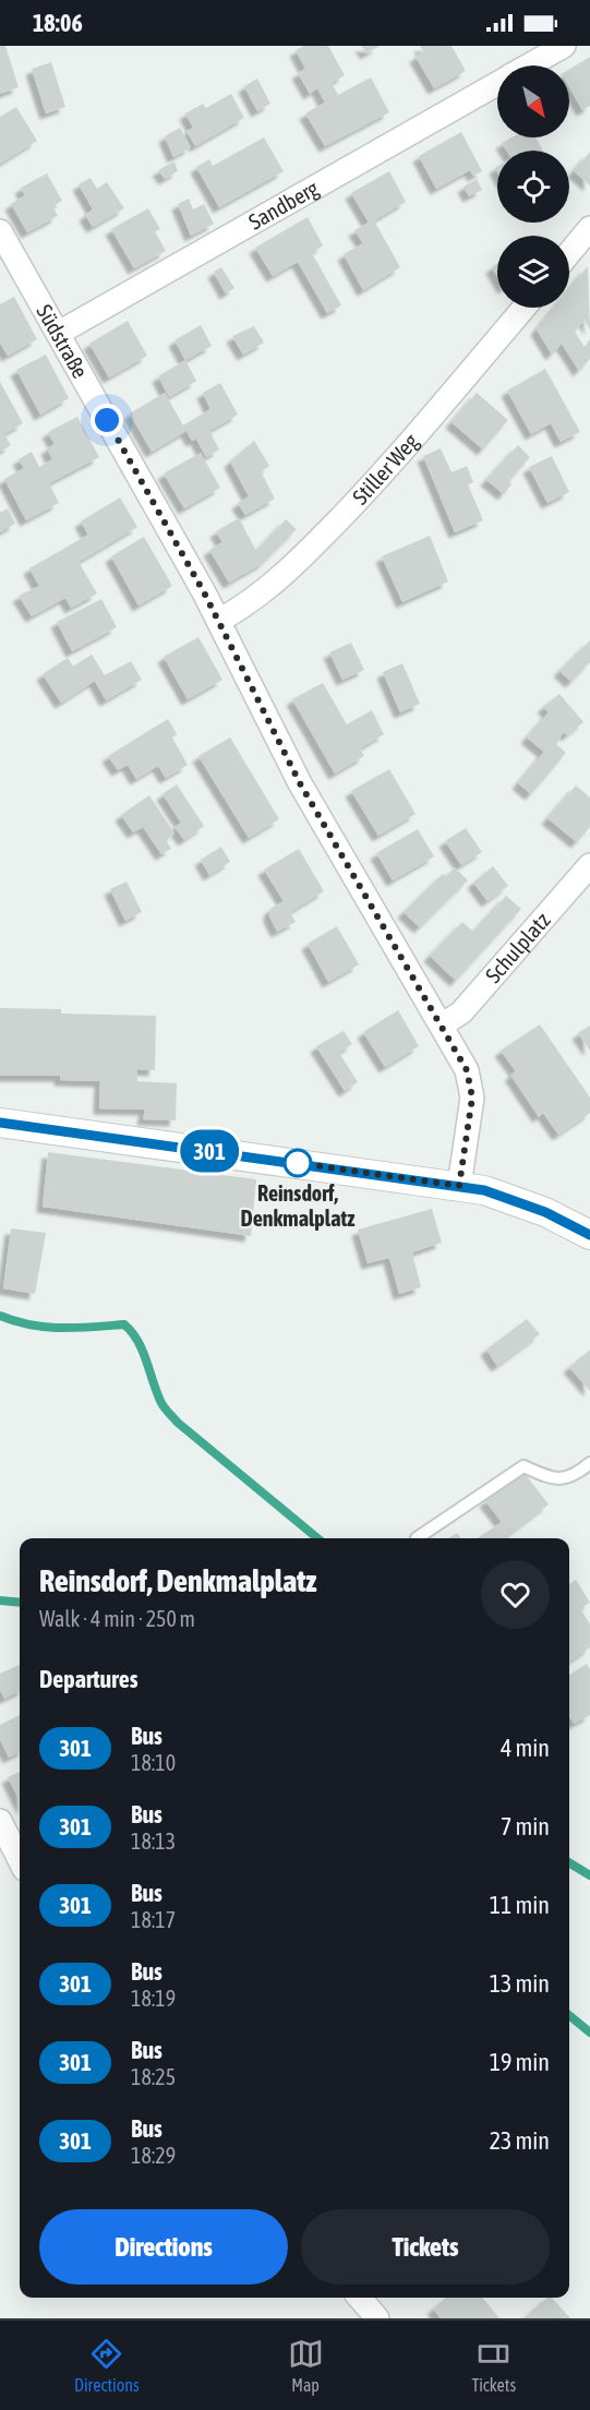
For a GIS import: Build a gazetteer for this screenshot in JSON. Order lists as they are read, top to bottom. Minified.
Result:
{"streets":{"street":["Sandberg","Südstraße","Stiller Weg","Schulplatz"]},"crossings":[["Sandberg","Südstraße"],["Südstraße","Stiller Weg"],["Südstraße","Schulplatz"]],"places":["Reinsdorf, Denkmalplatz"],"lines":["bus line 301"],"north":"bottom right","page":{"status":"18:06","on_map":"301","heading":[["Reinsdorf, Denkmalplatz","Walk · 4 min · 250 m"],"Departures"],"list":[{"mark":"301","name":"Bus","note":"18:10","value":"4 min"},{"mark":"301","name":"Bus","note":"18:13","value":"7 min"},{"mark":"301","name":"Bus","note":"18:17","value":"11 min"},{"mark":"301","name":"Bus","note":"18:19","value":"13 min"},{"mark":"301","name":"Bus","note":"18:25","value":"19 min"},{"mark":"301","name":"Bus","note":"18:29","value":"23 min"}],"buttons":["Directions","Tickets"],"tabs":["Directions","Map","Tickets"]}}
